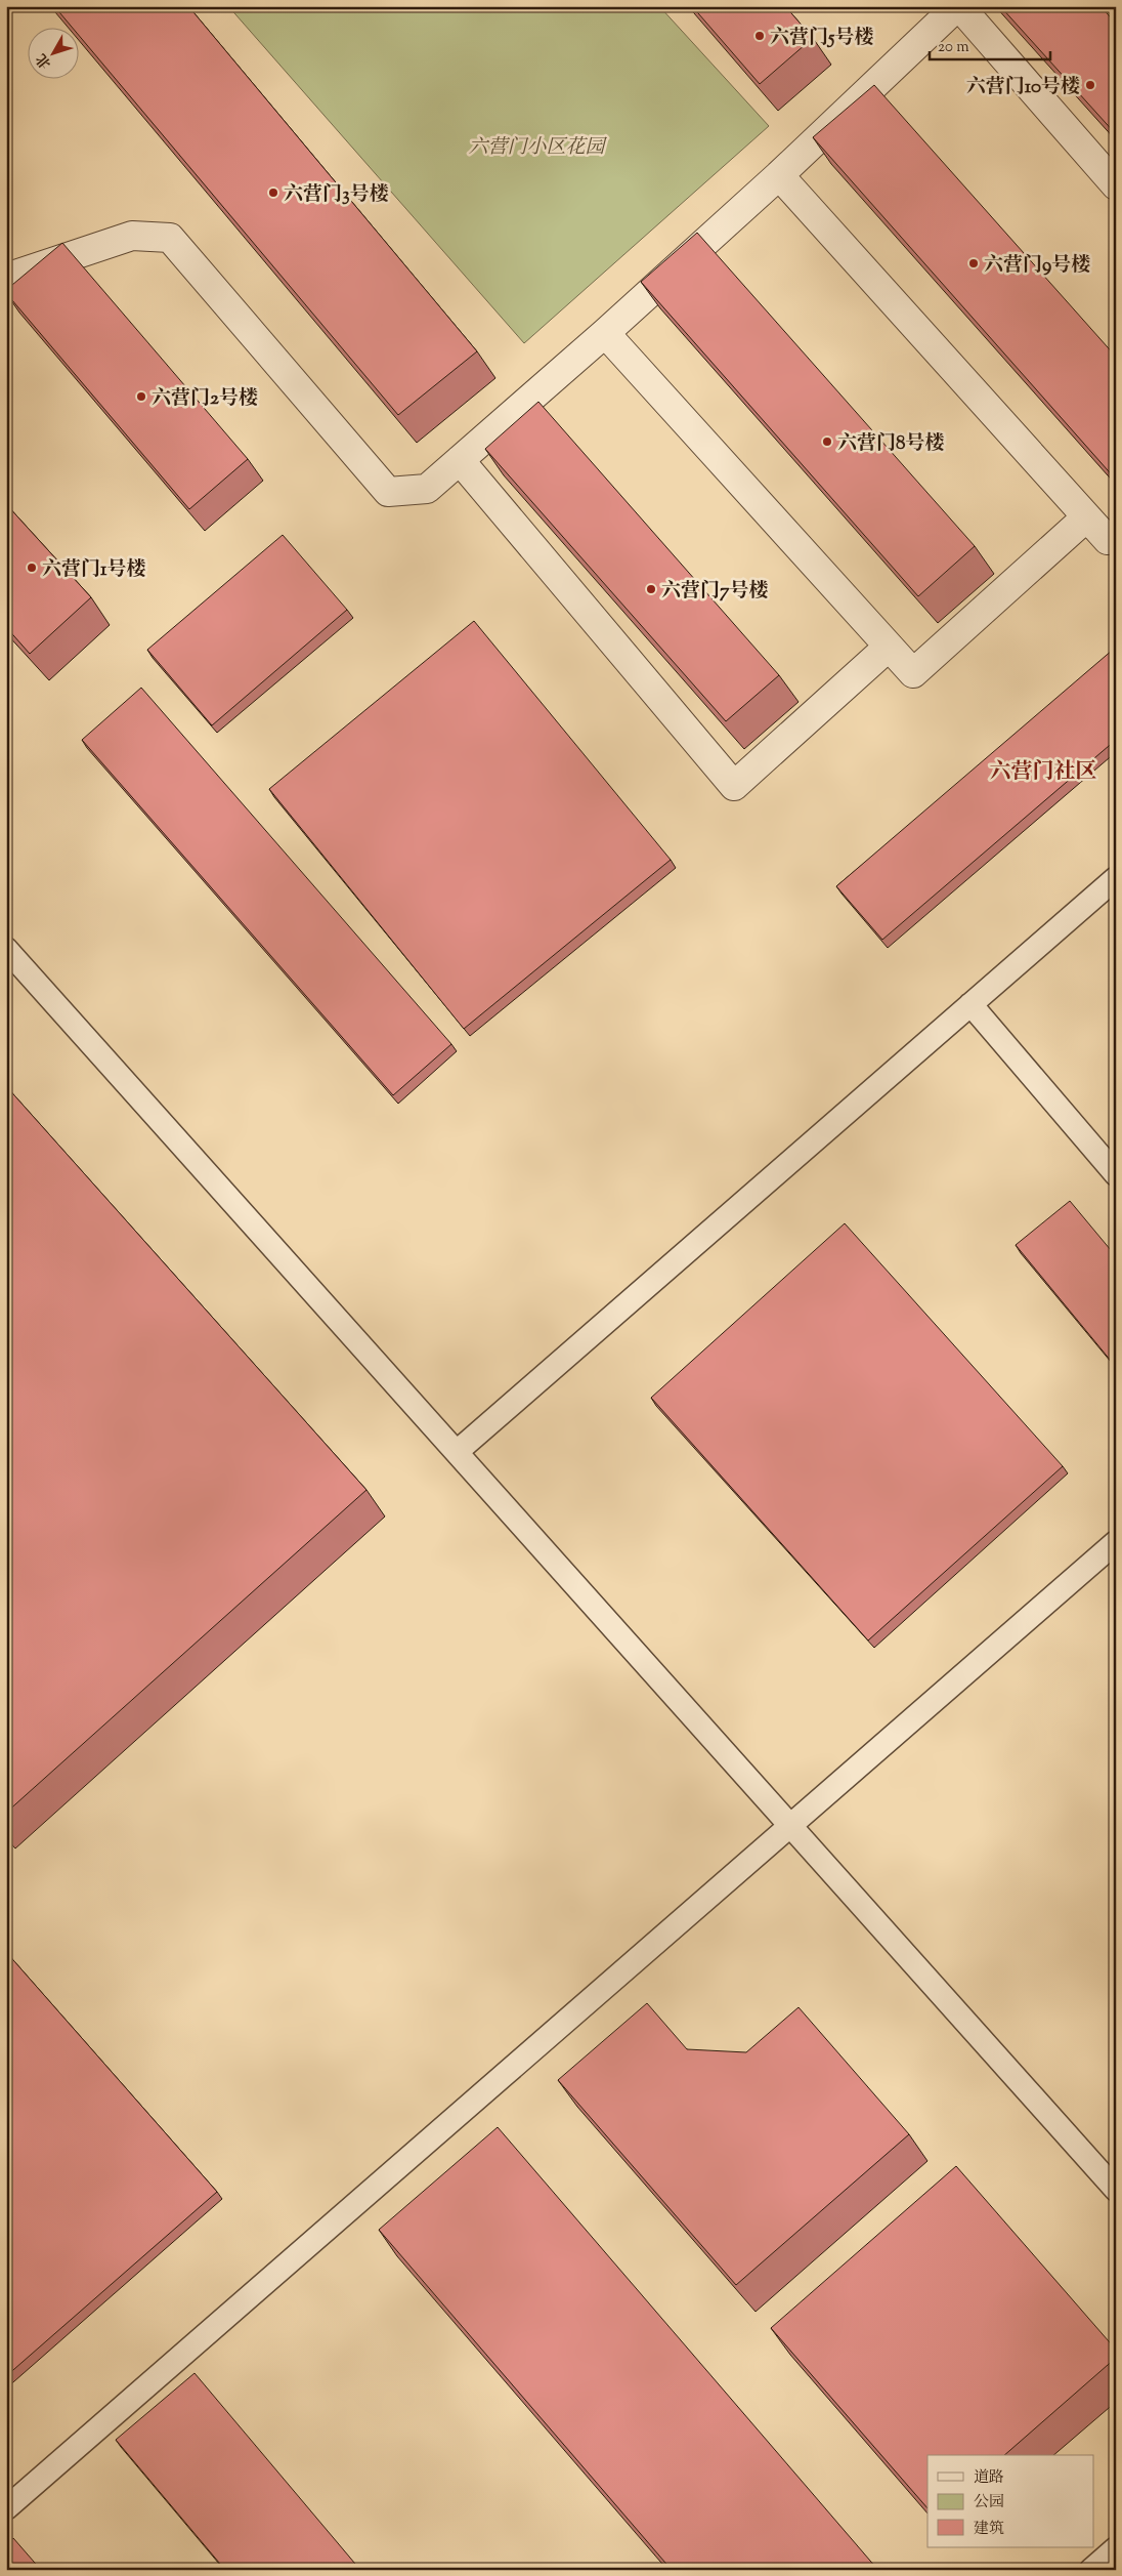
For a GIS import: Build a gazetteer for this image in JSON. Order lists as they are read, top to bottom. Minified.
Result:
{"districts":["六营门社区"],"parks":["六营门小区花园"],"places":["六营门5号楼","六营门10号楼","六营门3号楼","六营门9号楼","六营门2号楼","六营门8号楼","六营门1号楼","六营门7号楼"],"legend":["道路","公园","建筑"],"scale_bar":"20 m","north":"bottom left"}
